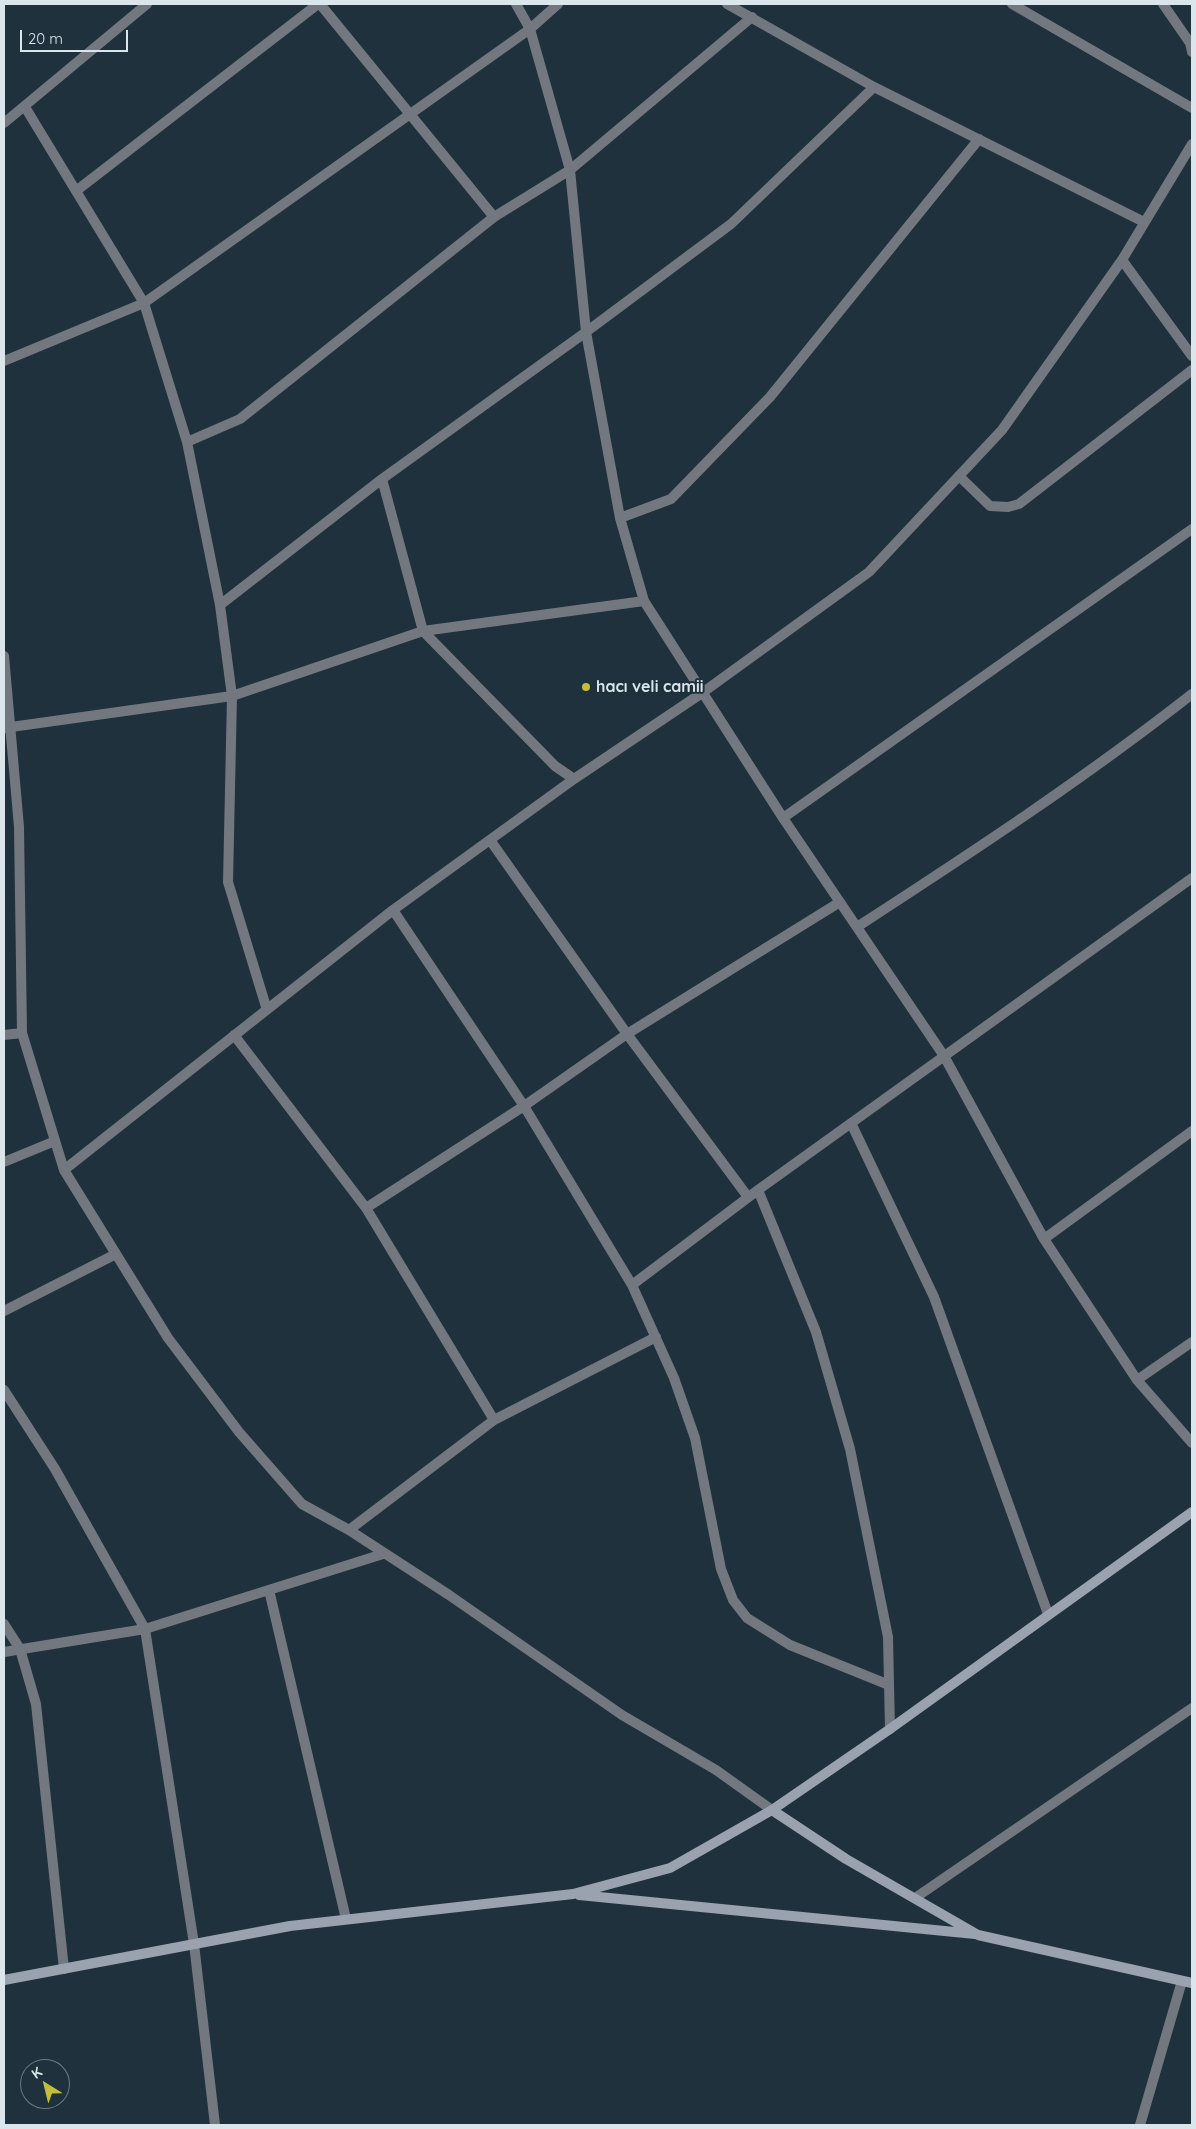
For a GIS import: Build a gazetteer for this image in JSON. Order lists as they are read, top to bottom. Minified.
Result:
{"places":["hacı veli camii"],"scale_bar":"20 m","north":"top left"}
